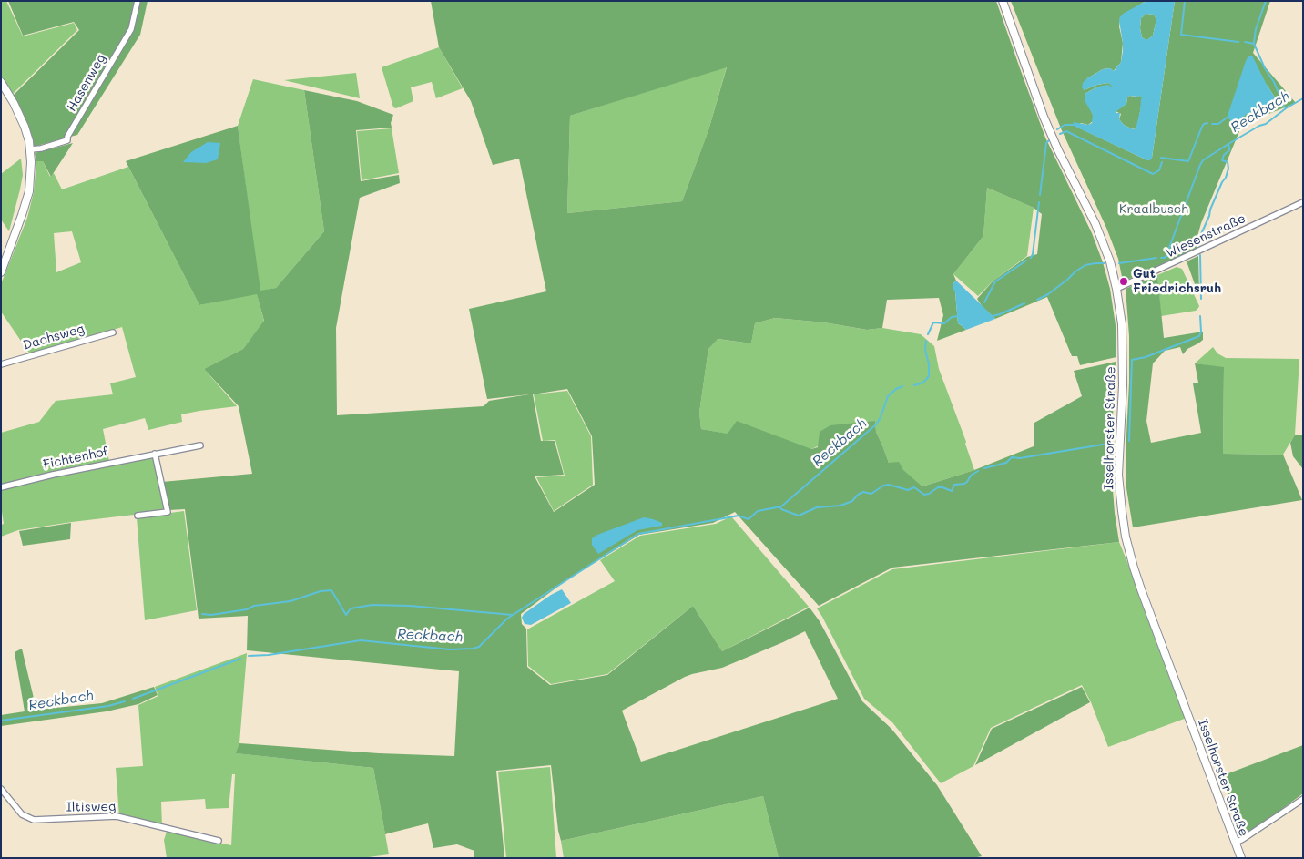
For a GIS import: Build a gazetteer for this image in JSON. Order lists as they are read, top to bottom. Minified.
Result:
{"streets":{"street":["Hasenweg","Wiesenstraße","Dachsweg","Isselhorster Straße","Fichtenhof","Iltisweg"]},"crossings":[["Wiesenstraße","Isselhorster Straße"]],"water":["Reckbach"],"parks":["Kraalbusch"],"places":["Gut Friedrichsruh"]}
